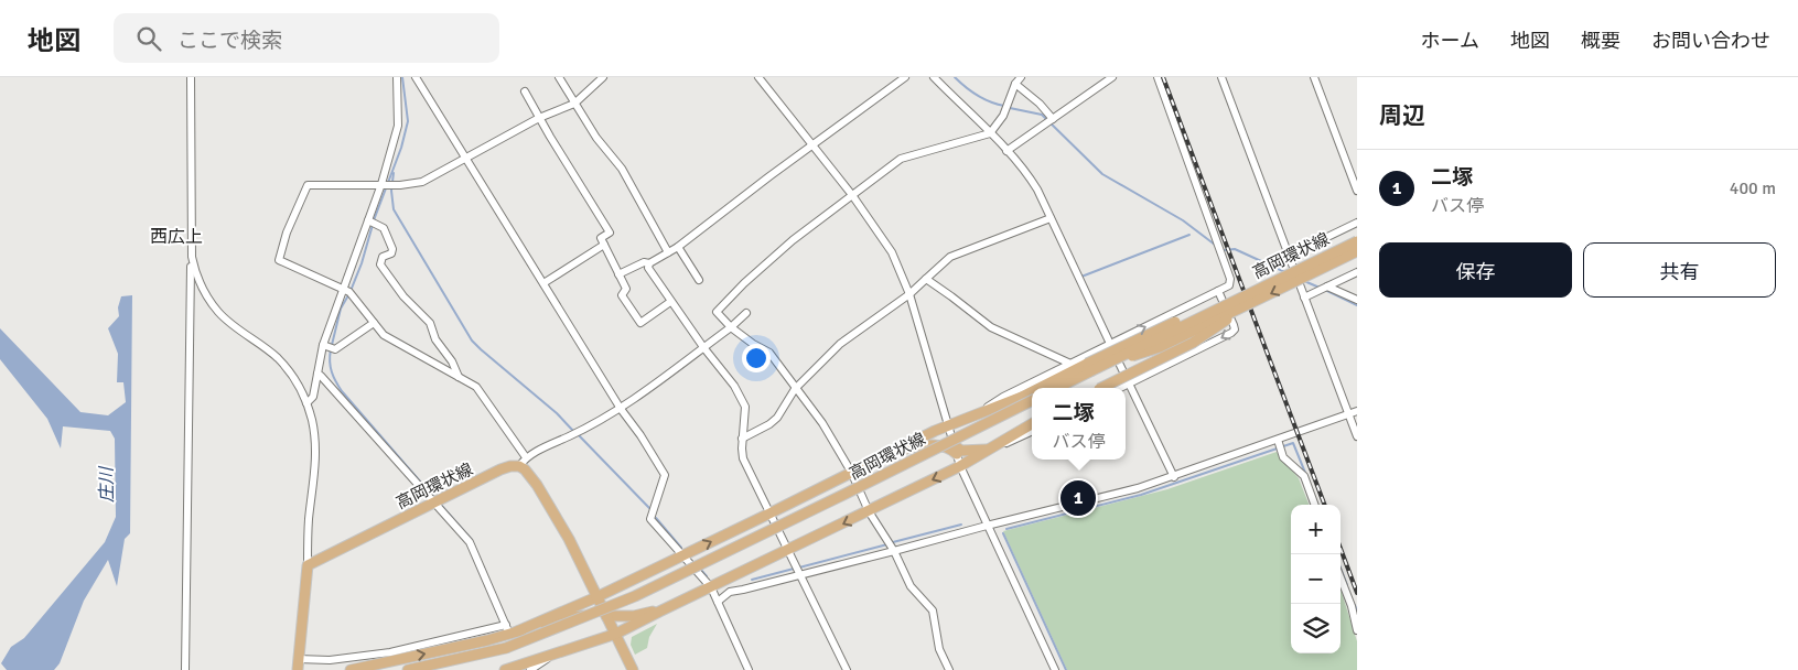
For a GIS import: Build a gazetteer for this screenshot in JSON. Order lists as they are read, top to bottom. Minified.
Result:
{"streets":{"main road":["高岡環状線"]},"districts":["西広上"],"water":["庄川"],"page":{"header":"地図","search":"ここで検索","nav":["ホーム","地図","概要","お問い合わせ"],"heading":"周辺","list":[{"mark":"1","name":"二塚","note":"バス停","value":"400 m"}],"buttons":["保存","共有"],"popup":["二塚","バス停"],"pins":"1","map_buttons":["+","−"]}}
